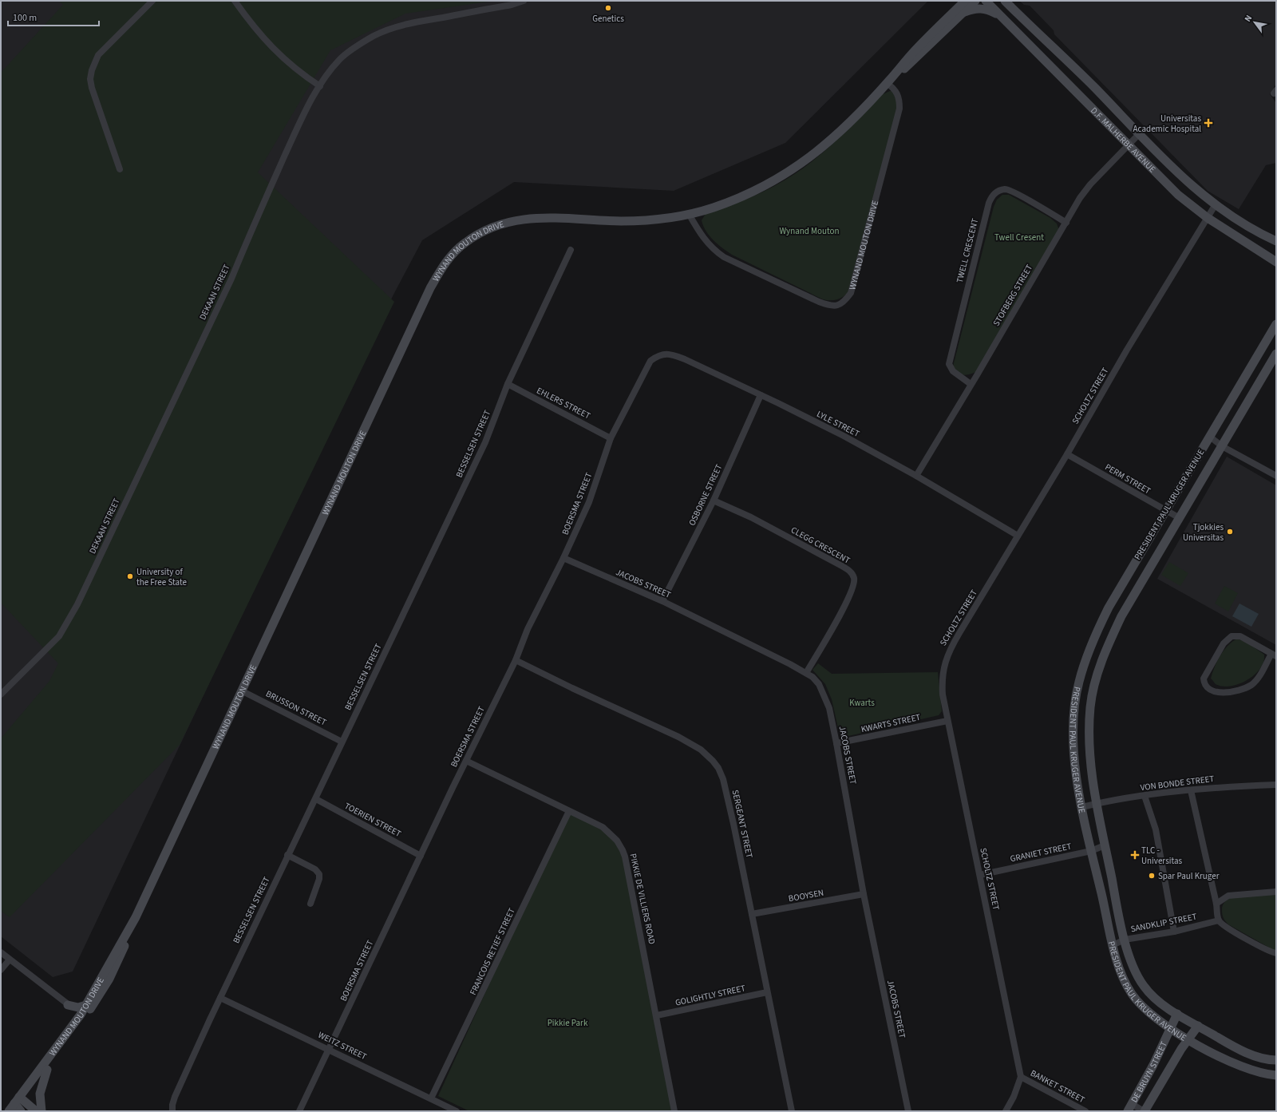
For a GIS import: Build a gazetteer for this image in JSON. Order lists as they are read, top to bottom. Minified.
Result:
{"streets":{"street":["D.F. MALHERBE AVENUE","WYNAND MOUTON DRIVE","TWELL CRESCENT","DEKAAN STREET","STOFBERG STREET","SCHOLTZ STREET","EHLERS STREET","LYLE STREET","BESSELSEN STREET","PERM STREET","OSBORNE STREET","BOERSMA STREET","PRESIDENT PAUL KRUGER AVENUE","CLEGG CRESCENT","JACOBS STREET","BRUSSON STREET","KWARTS STREET","VON BONDE STREET","TOERIEN STREET","SERGEANT STREET","GRANIET STREET","BOOYSEN","PIKKIE DE VILLIERS ROAD","SANDKLIP STREET","FRANCOIS RETIEF STREET","GOLIGHTLY STREET","WEITZ STREET","DE BRUYN STREET","BANKET STREET"]},"crossings":[["D.F. MALHERBE AVENUE","STOFBERG STREET"],["D.F. MALHERBE AVENUE","SCHOLTZ STREET"],["WYNAND MOUTON DRIVE","BRUSSON STREET"],["TWELL CRESCENT","STOFBERG STREET"],["STOFBERG STREET","LYLE STREET"],["SCHOLTZ STREET","LYLE STREET"],["SCHOLTZ STREET","PERM STREET"],["SCHOLTZ STREET","KWARTS STREET"],["SCHOLTZ STREET","GRANIET STREET"],["SCHOLTZ STREET","BANKET STREET"],["EHLERS STREET","BESSELSEN STREET"],["EHLERS STREET","BOERSMA STREET"],["LYLE STREET","OSBORNE STREET"],["LYLE STREET","BOERSMA STREET"],["BESSELSEN STREET","BRUSSON STREET"],["BESSELSEN STREET","TOERIEN STREET"],["BESSELSEN STREET","WEITZ STREET"],["PERM STREET","PRESIDENT PAUL KRUGER AVENUE"],["OSBORNE STREET","CLEGG CRESCENT"],["OSBORNE STREET","JACOBS STREET"],["BOERSMA STREET","JACOBS STREET"],["BOERSMA STREET","TOERIEN STREET"],["BOERSMA STREET","SERGEANT STREET"],["BOERSMA STREET","PIKKIE DE VILLIERS ROAD"],["BOERSMA STREET","WEITZ STREET"],["PRESIDENT PAUL KRUGER AVENUE","VON BONDE STREET"],["PRESIDENT PAUL KRUGER AVENUE","GRANIET STREET"],["PRESIDENT PAUL KRUGER AVENUE","SANDKLIP STREET"],["PRESIDENT PAUL KRUGER AVENUE","DE BRUYN STREET"],["CLEGG CRESCENT","JACOBS STREET"],["JACOBS STREET","KWARTS STREET"],["JACOBS STREET","BOOYSEN"],["SERGEANT STREET","BOOYSEN"],["SERGEANT STREET","GOLIGHTLY STREET"],["PIKKIE DE VILLIERS ROAD","FRANCOIS RETIEF STREET"],["PIKKIE DE VILLIERS ROAD","GOLIGHTLY STREET"],["FRANCOIS RETIEF STREET","WEITZ STREET"]],"parks":["Wynand Mouton","Twell Cresent","Kwarts","Pikkie Park"],"places":{"other":["Genetics","Tjokkies Universitas","University of the Free State","Spar Paul Kruger"],"health":["Universitas Academic Hospital","TLC - Universitas"]},"scale_bar":"100 m","north":"top left"}
